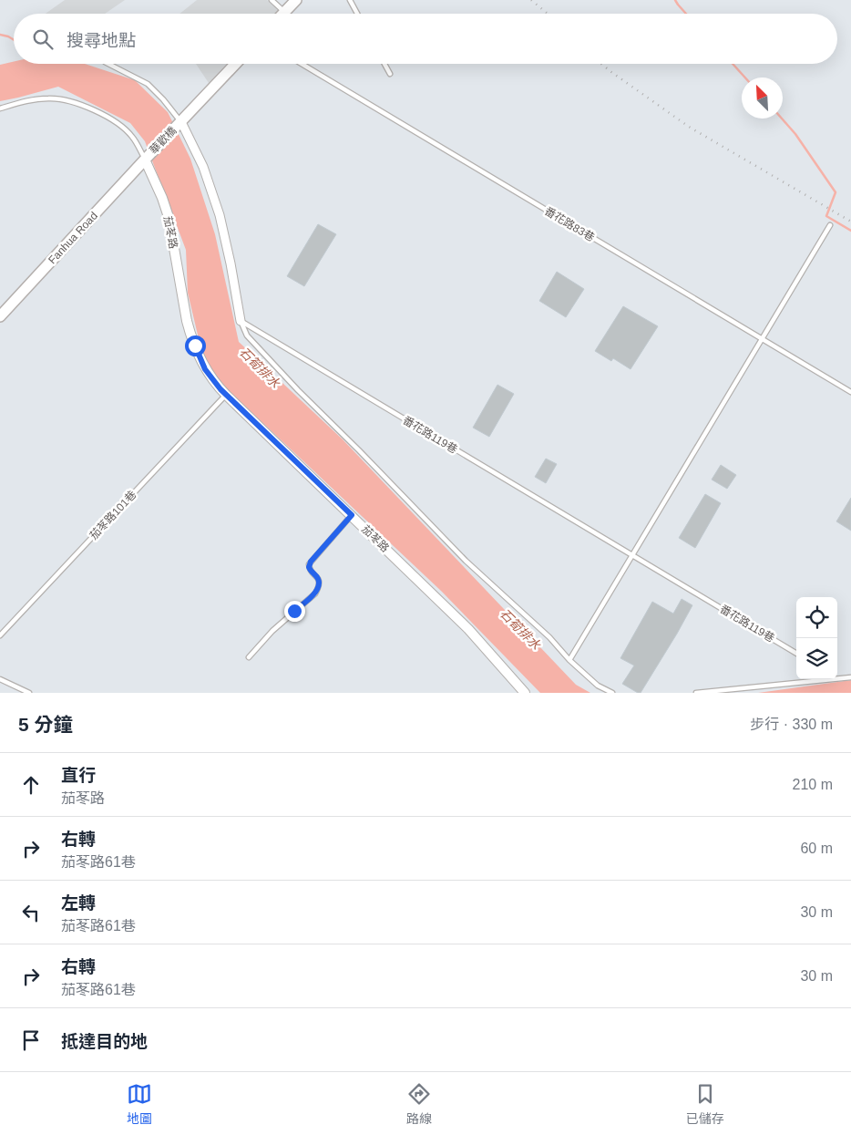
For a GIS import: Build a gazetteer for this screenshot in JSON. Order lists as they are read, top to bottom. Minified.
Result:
{"streets":{"main road":["華歡橋","Fanhua Road"],"street":["茄苳路"],"lane":["番花路83巷","番花路119巷","茄苳路101巷"]},"crossings":[["華歡橋","茄苳路"],["華歡橋","Fanhua Road"],["茄苳路","Fanhua Road"],["茄苳路","茄苳路101巷"]],"water":["石筍排水"],"north":"top left","page":{"search":"搜尋地點","heading":["5 分鐘","步行 · 330 m"],"list":[["直行","茄苳路","210 m"],["右轉","茄苳路61巷","60 m"],["左轉","茄苳路61巷","30 m"],["右轉","茄苳路61巷","30 m"],"抵達目的地"],"nav":["地圖","路線","已儲存"]}}
